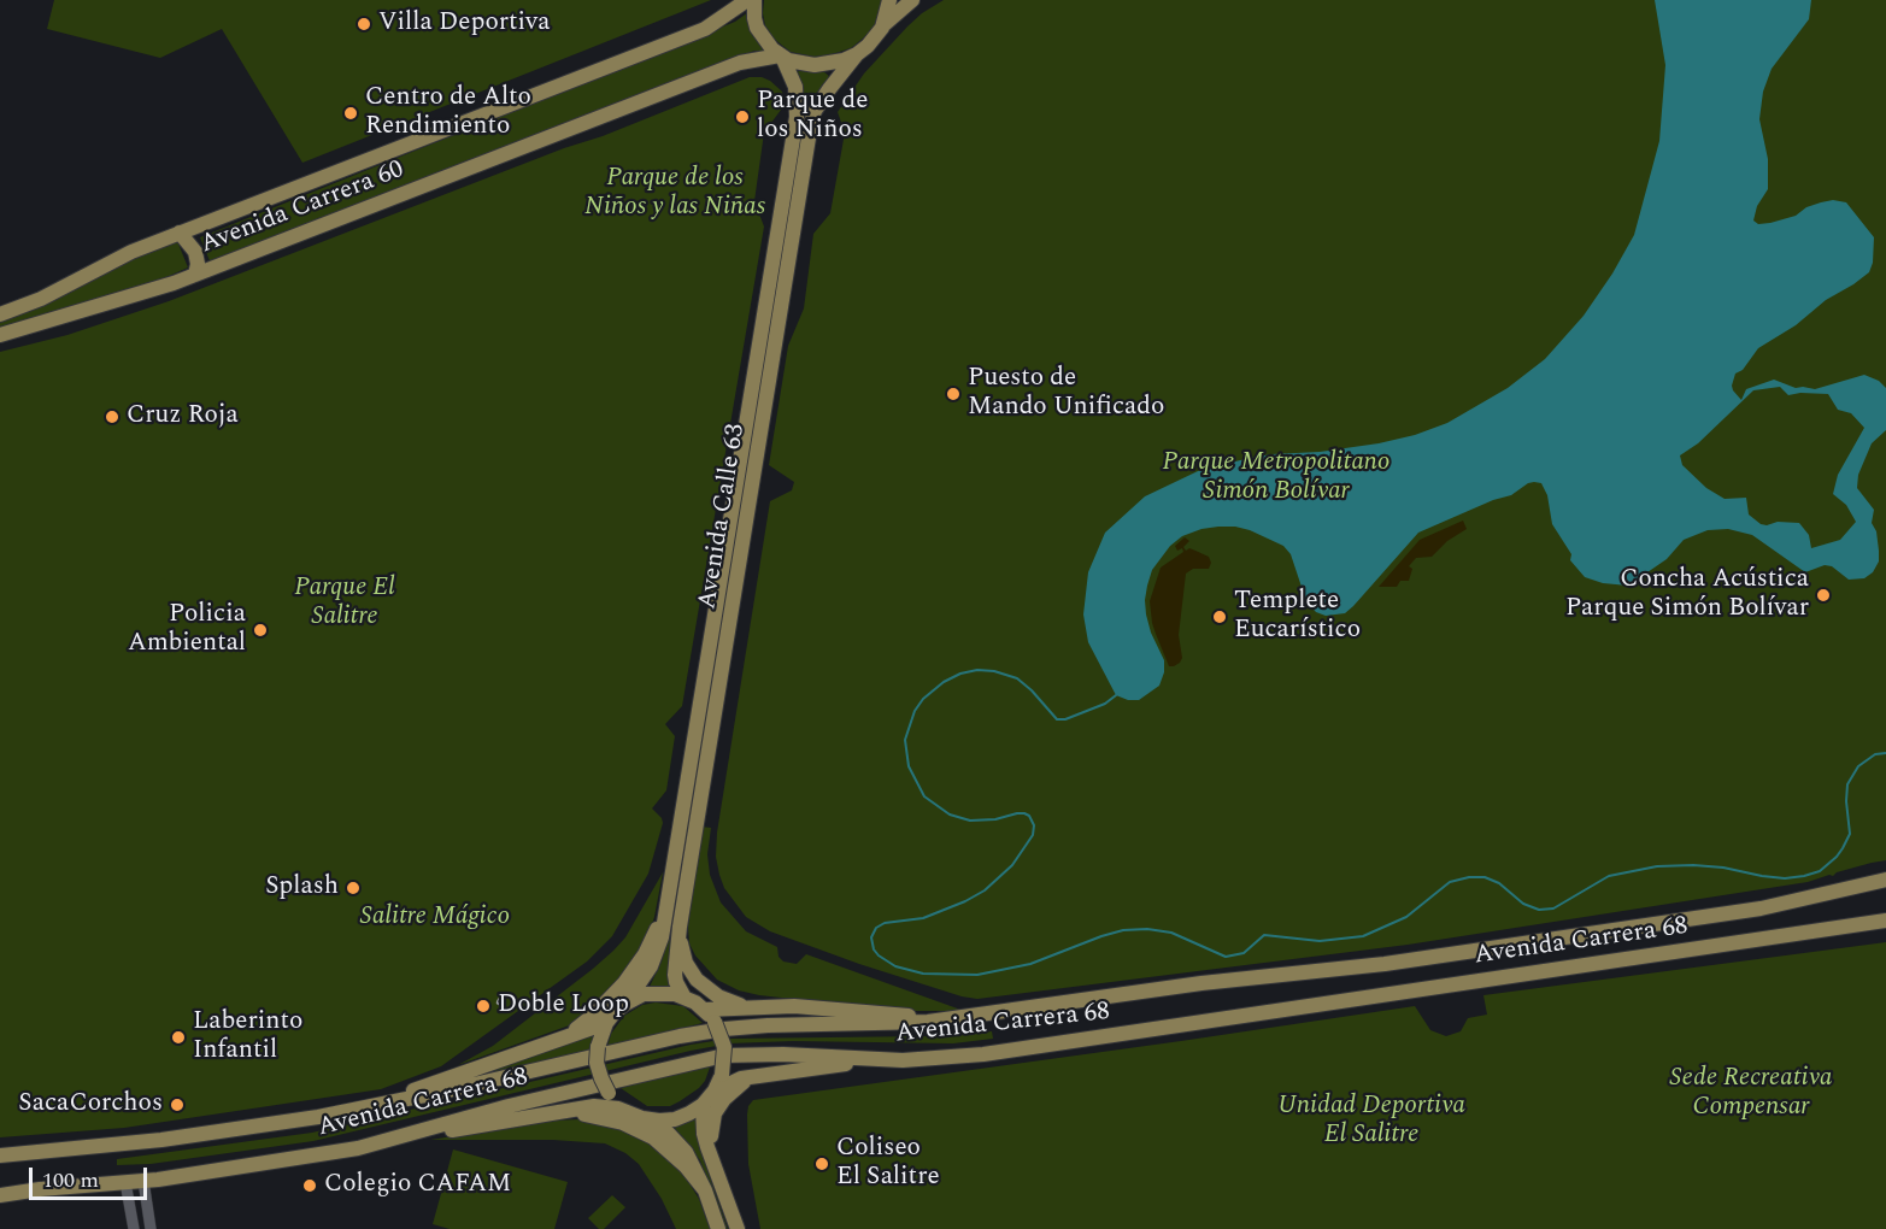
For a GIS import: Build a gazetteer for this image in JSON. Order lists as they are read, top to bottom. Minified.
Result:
{"streets":{"main road":["Avenida Carrera 60","Avenida Calle 63","Avenida Carrera 68"]},"crossings":[["Avenida Carrera 60","Avenida Calle 63"]],"parks":["Parque de los Niños y las Niñas","Parque Metropolitano Simón Bolívar","Parque El Salitre","Salitre Mágico","Sede Recreativa Compensar","Unidad Deportiva El Salitre"],"places":["Villa Deportiva","Centro de Alto Rendimiento","Parque de los Niños","Puesto de Mando Unificado","Cruz Roja","Concha Acústica Parque Simón Bolívar","Templete Eucarístico","Policia Ambiental","Splash","Doble Loop","Laberinto Infantil","SacaCorchos","Coliseo El Salitre","Colegio CAFAM"],"scale_bar":"100 m"}
